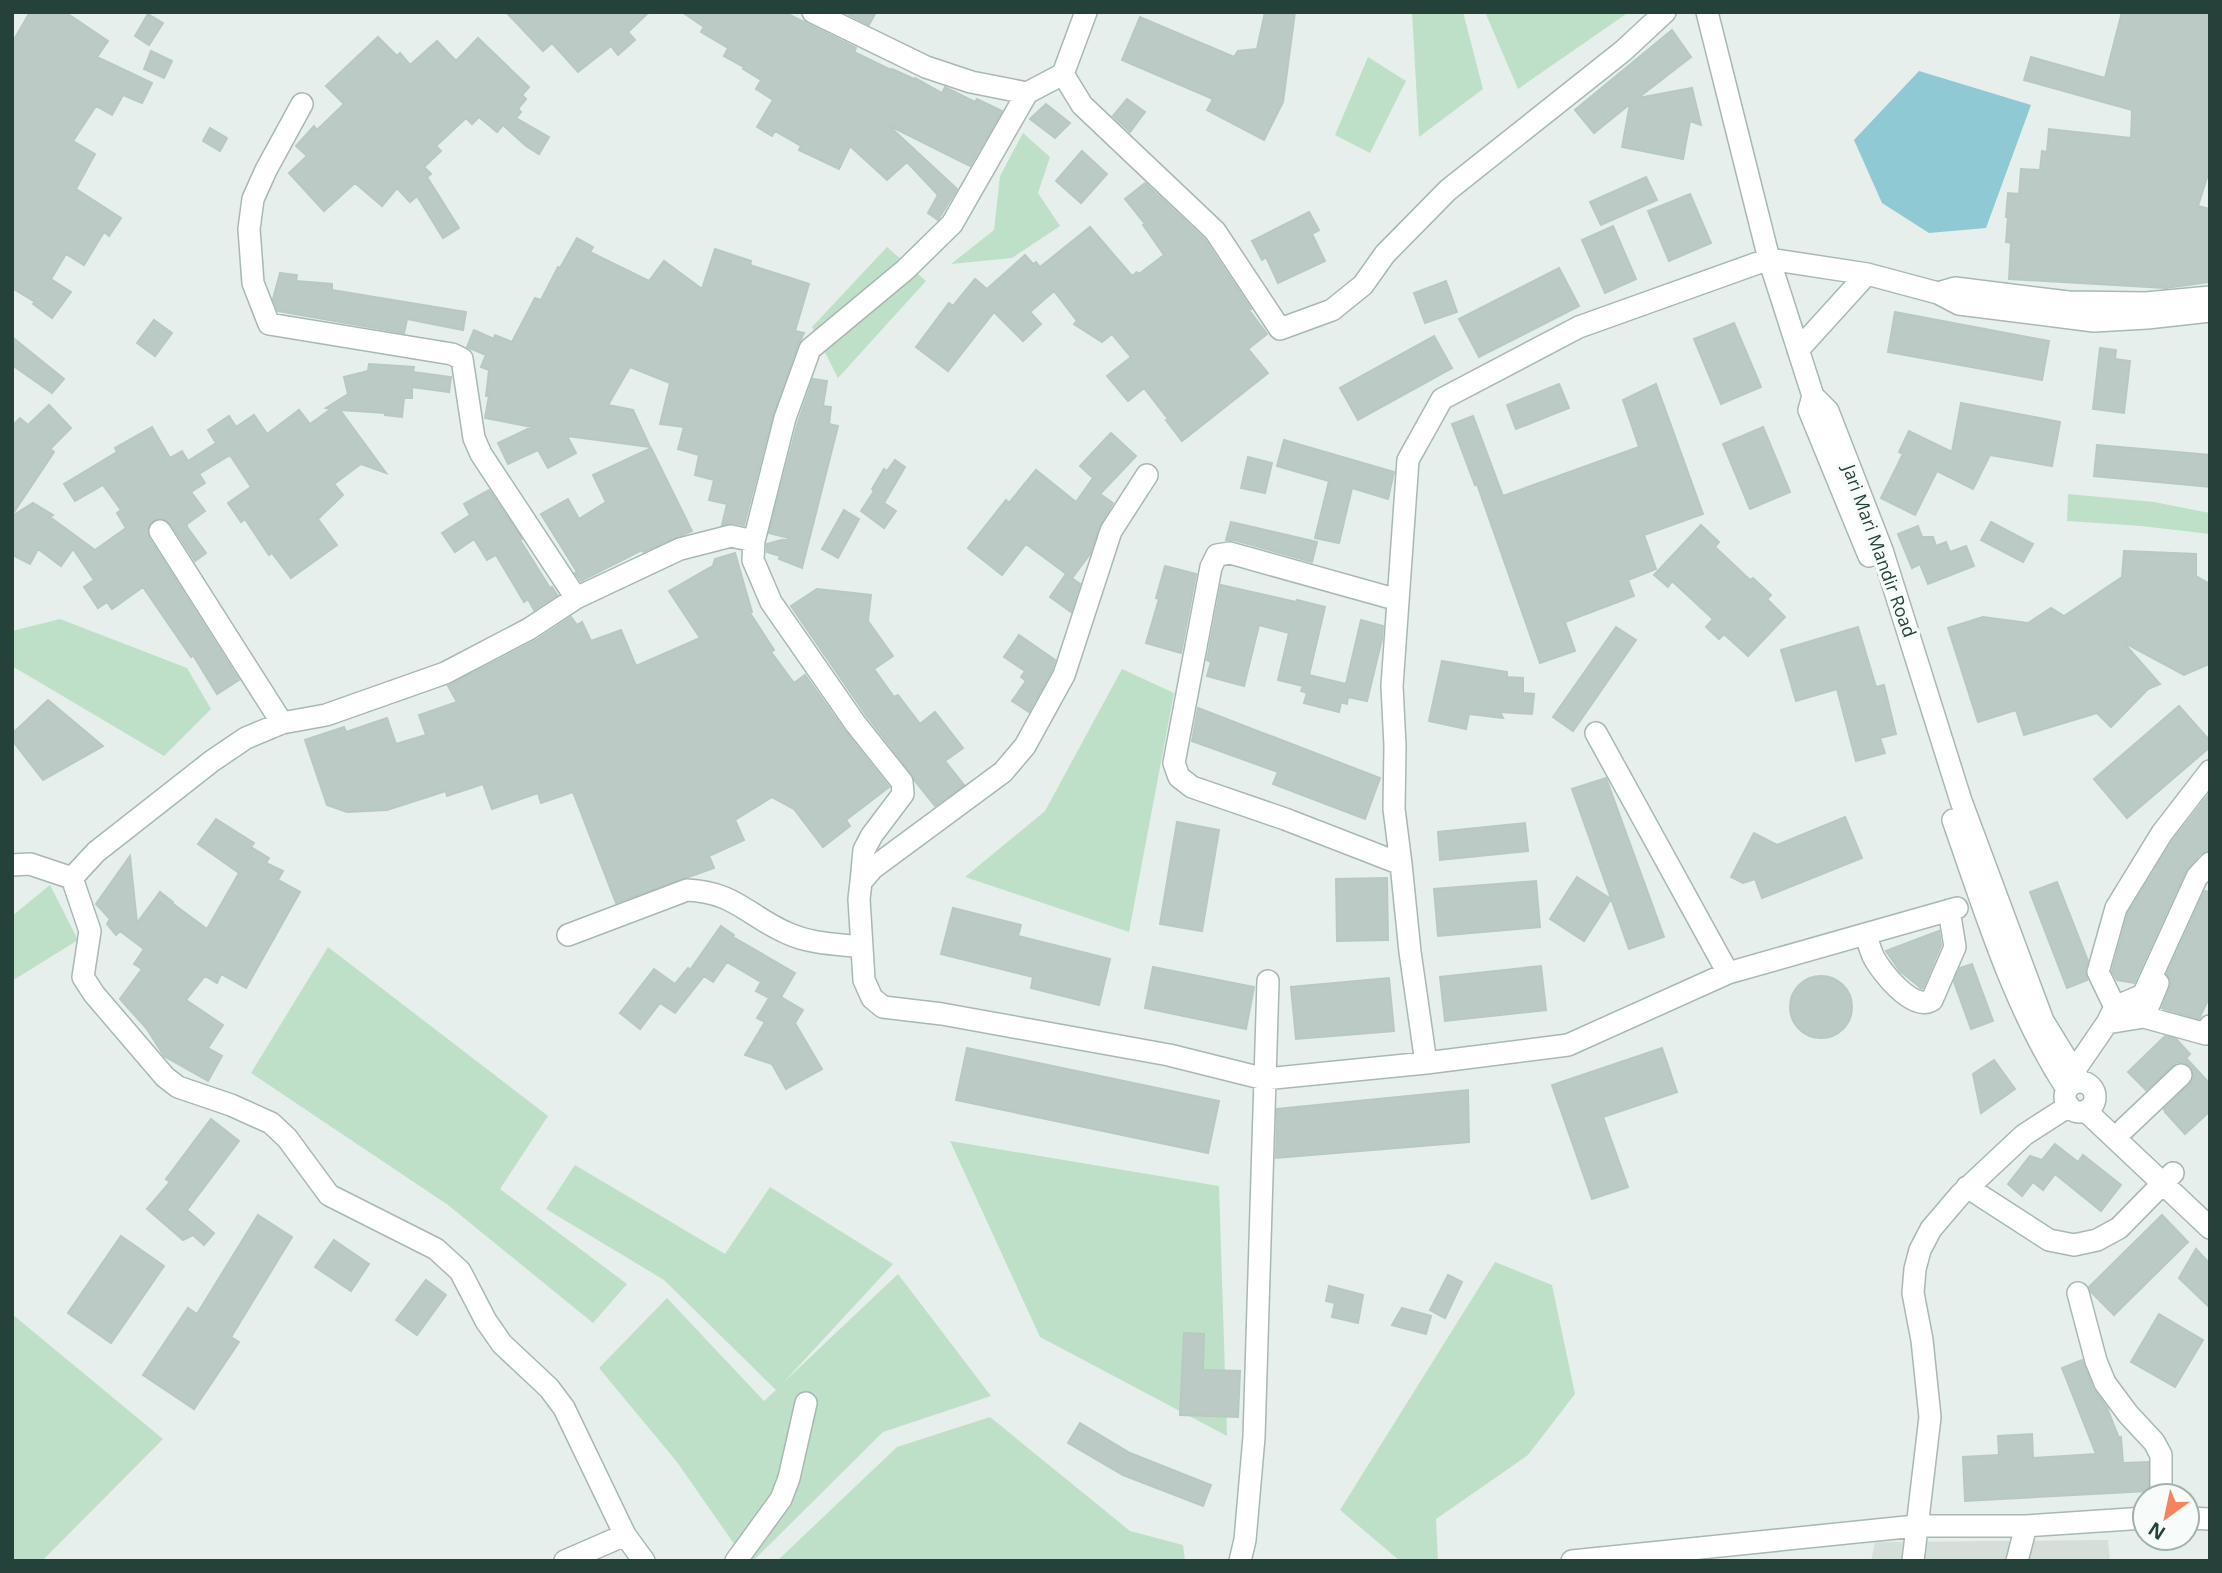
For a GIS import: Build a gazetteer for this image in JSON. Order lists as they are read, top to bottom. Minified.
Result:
{"streets":{"street":["Jari Mari Mandir Road"]},"north":"bottom left"}
